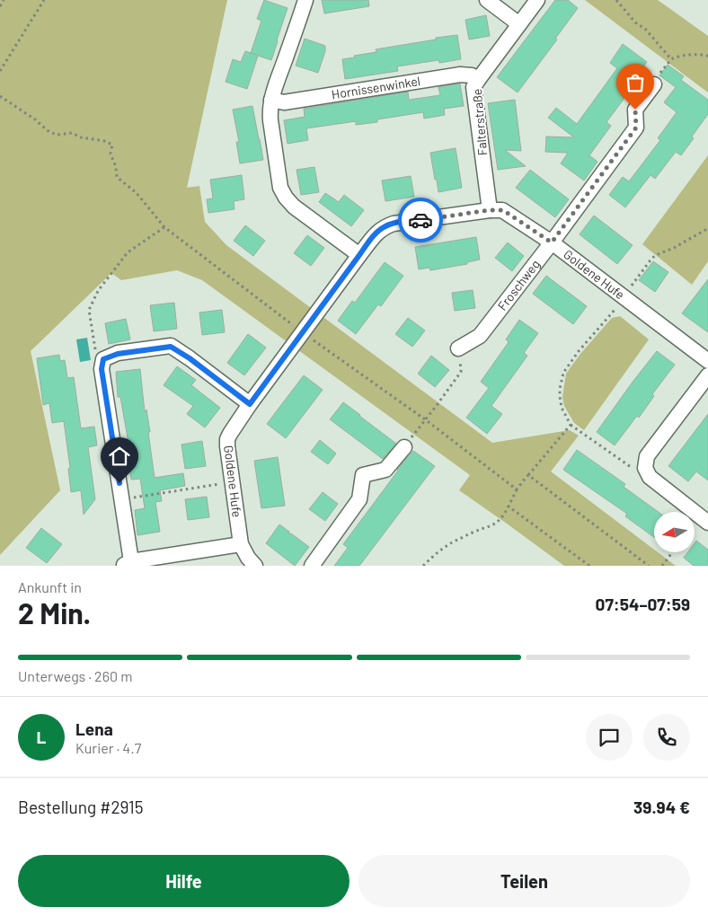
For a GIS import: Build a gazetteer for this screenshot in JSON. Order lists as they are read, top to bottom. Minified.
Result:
{"streets":{"street":["Hornissenwinkel","Falterstraße","Goldene Hufe","Froschweg"]},"crossings":[["Hornissenwinkel","Falterstraße"],["Falterstraße","Goldene Hufe"],["Goldene Hufe","Froschweg"]],"north":"left","page":{"heading":["2 Min.","Ankunft in","07:54–07:59"],"panel":["Lena","Kurier · 4.7","Bestellung #2915","39.94 €"],"bar":"Unterwegs · 260 m","round":"L","buttons":["Hilfe","Teilen"]}}
